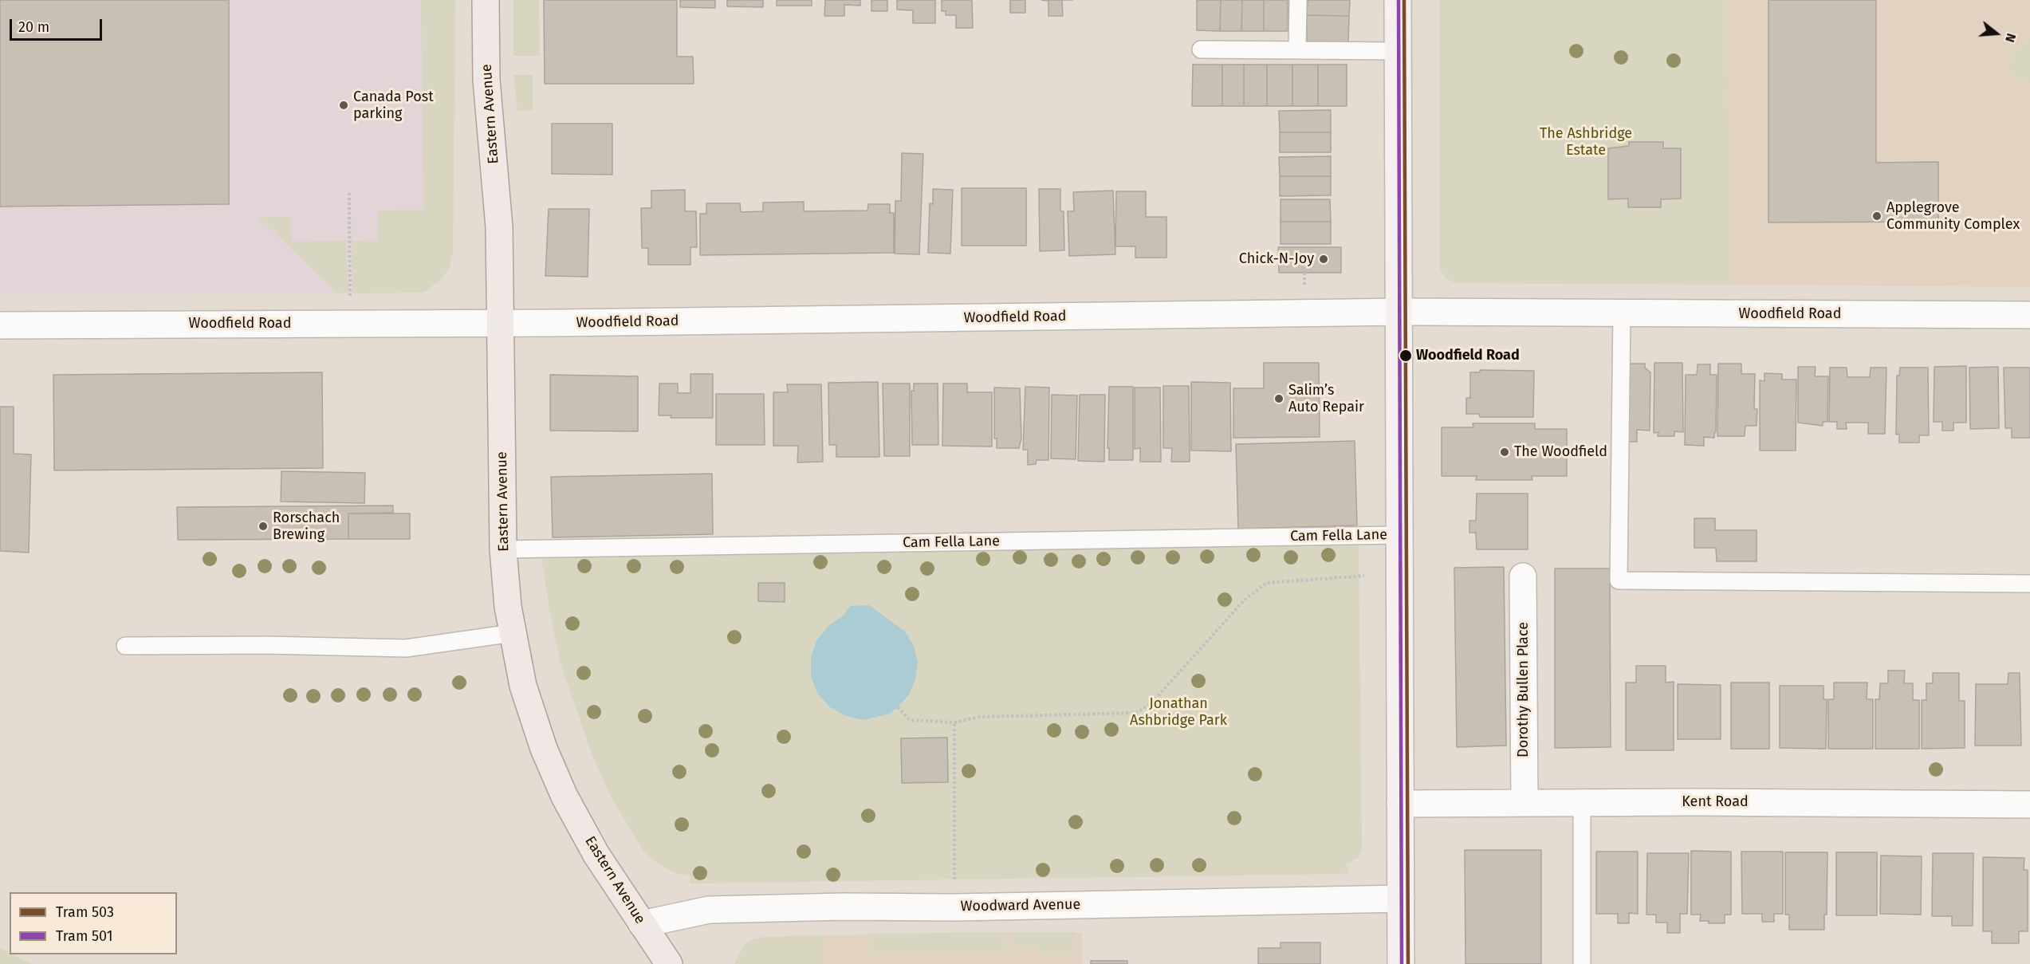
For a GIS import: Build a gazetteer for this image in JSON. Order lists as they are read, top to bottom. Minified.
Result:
{"streets":{"main road":["Eastern Avenue"],"street":["Woodfield Road","Dorothy Bullen Place","Kent Road","Woodward Avenue"],"lane":["Cam Fella Lane"]},"crossings":[["Eastern Avenue","Woodfield Road"],["Eastern Avenue","Cam Fella Lane"],["Eastern Avenue","Woodward Avenue"],["Dorothy Bullen Place","Kent Road"]],"parks":["The Ashbridge Estate","Jonathan Ashbridge Park"],"places":["Canada Post parking","Applegrove Community Complex","Chick-N-Joy","Woodfield Road","Salim’s Auto Repair","The Woodfield","Rorschach Brewing"],"lines":["tram line 503","tram line 501"],"legend":["Tram 503","Tram 501"],"scale_bar":"20 m","north":"right"}
